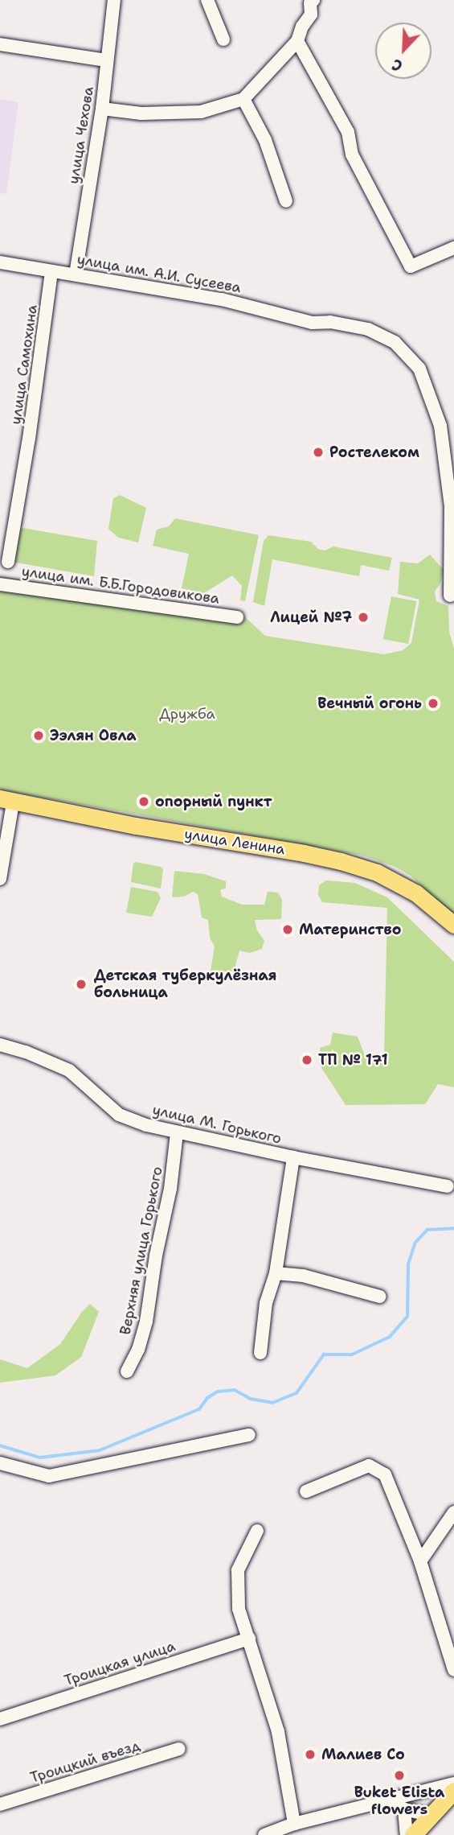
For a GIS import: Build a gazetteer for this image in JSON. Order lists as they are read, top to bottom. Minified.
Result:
{"streets":{"main road":["улица Ленина"],"street":["улица Чехова","улица им. А.И. Сусеева","улица Самохина","улица им. Б.Б.Городовикова","улица М. Горького","Верхняя улица Горького","Троицкая улица","Троицкий въезд"]},"crossings":[["улица Чехова","улица им. А.И. Сусеева"],["улица им. А.И. Сусеева","улица Самохина"],["улица М. Горького","Верхняя улица Горького"]],"parks":["Дружба"],"places":["Ростелеком","Лицей №7","Вечный огонь","Ээлян Овла","опорный пункт","Материнство","Детская туберкулёзная больница","ТП № 171","Малиев Со","Buket Elista flowers"],"north":"bottom left"}
